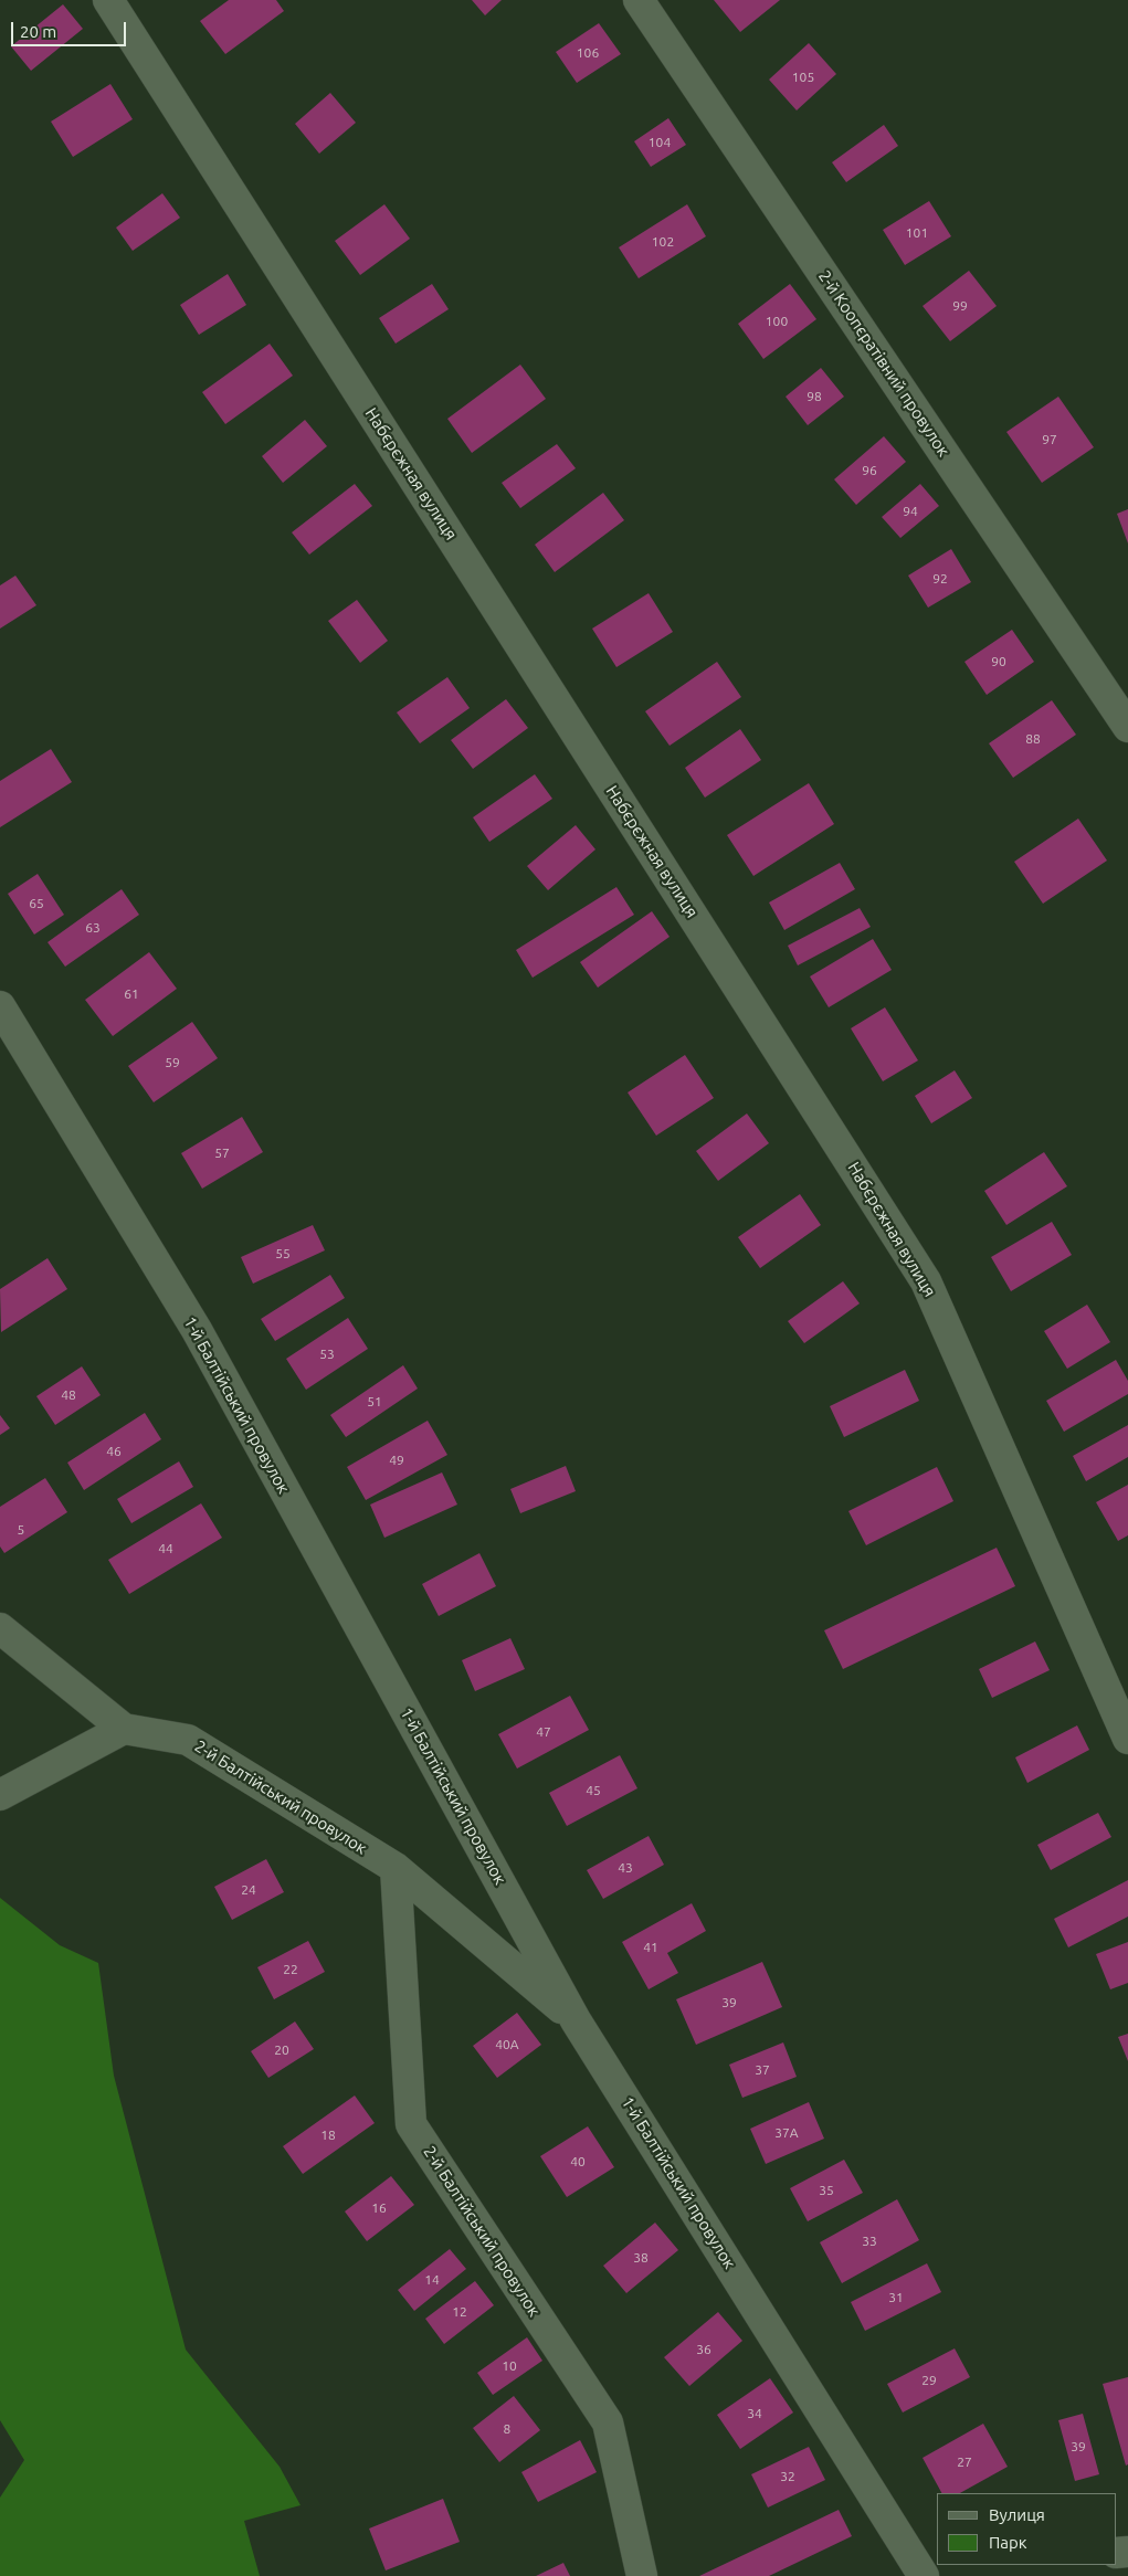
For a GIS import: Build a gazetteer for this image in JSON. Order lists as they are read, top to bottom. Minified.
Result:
{"streets":{"street":["2-й Коопєратівний провулок","Набєрєжная вулиця","1-й Балтійський провулок","2-й Балтійський провулок"]},"crossings":[["1-й Балтійський провулок","2-й Балтійський провулок"]],"house_numbers":["106","105","104","101","102","99","100","98","97","96","94","92","90","88","65","63","61","59","57","55","53","48","51","46","49","5","44","47","45","43","24","41","22","39","40А","20","37","37А","18","40","35","16","33","38","14","31","12","36","10","29","34","8","39","27","32"],"legend":["Вулиця","Парк"],"scale_bar":"20 m"}
